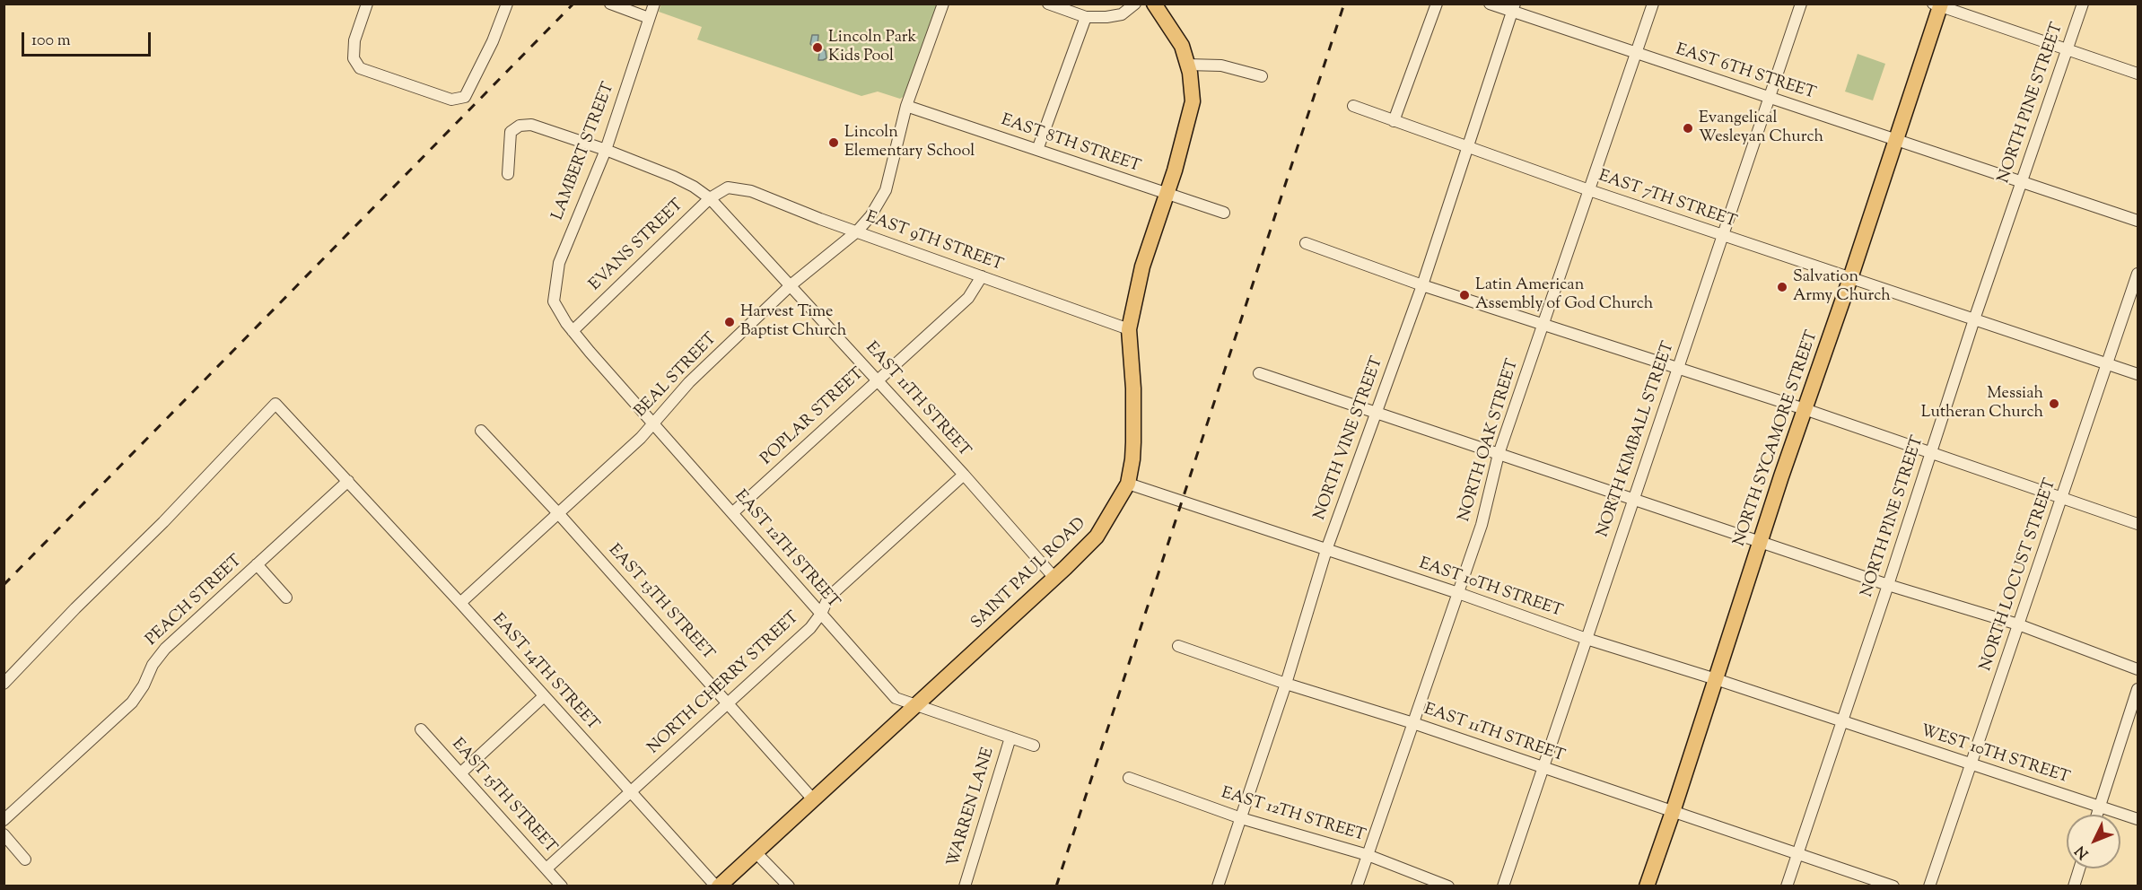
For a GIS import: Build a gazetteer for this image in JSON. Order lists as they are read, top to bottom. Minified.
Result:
{"streets":{"main road":["NORTH SYCAMORE STREET","SAINT PAUL ROAD"],"street":["EAST 6TH STREET","NORTH PINE STREET","EAST 8TH STREET","LAMBERT STREET","EAST 7TH STREET","EAST 9TH STREET","EVANS STREET","BEAL STREET","EAST 11TH STREET","POPLAR STREET","NORTH VINE STREET","NORTH KIMBALL STREET","NORTH OAK STREET","EAST 12TH STREET","NORTH LOCUST STREET","EAST 10TH STREET","PEACH STREET","EAST 13TH STREET","EAST 14TH STREET","NORTH CHERRY STREET","WEST 10TH STREET","EAST 15TH STREET","WARREN LANE"]},"crossings":[["EAST 6TH STREET","NORTH PINE STREET"],["EAST 6TH STREET","NORTH VINE STREET"],["EAST 6TH STREET","NORTH SYCAMORE STREET"],["EAST 6TH STREET","NORTH KIMBALL STREET"],["EAST 6TH STREET","NORTH OAK STREET"],["NORTH PINE STREET","EAST 7TH STREET"],["NORTH PINE STREET","EAST 11TH STREET"],["NORTH PINE STREET","EAST 10TH STREET"],["NORTH PINE STREET","WEST 10TH STREET"],["EAST 8TH STREET","BEAL STREET"],["EAST 8TH STREET","SAINT PAUL ROAD"],["LAMBERT STREET","EAST 12TH STREET"],["EAST 7TH STREET","NORTH VINE STREET"],["EAST 7TH STREET","NORTH SYCAMORE STREET"],["EAST 7TH STREET","NORTH KIMBALL STREET"],["EAST 7TH STREET","NORTH OAK STREET"],["EAST 7TH STREET","NORTH LOCUST STREET"],["EAST 9TH STREET","EVANS STREET"],["EAST 9TH STREET","BEAL STREET"],["EAST 9TH STREET","POPLAR STREET"],["EAST 9TH STREET","SAINT PAUL ROAD"],["EVANS STREET","EAST 11TH STREET"],["EVANS STREET","EAST 12TH STREET"],["BEAL STREET","EAST 11TH STREET"],["BEAL STREET","EAST 12TH STREET"],["BEAL STREET","EAST 13TH STREET"],["BEAL STREET","EAST 14TH STREET"],["EAST 11TH STREET","POPLAR STREET"],["EAST 11TH STREET","NORTH VINE STREET"],["EAST 11TH STREET","NORTH SYCAMORE STREET"],["EAST 11TH STREET","NORTH KIMBALL STREET"],["EAST 11TH STREET","NORTH OAK STREET"],["EAST 11TH STREET","SAINT PAUL ROAD"],["EAST 11TH STREET","NORTH CHERRY STREET"],["POPLAR STREET","EAST 12TH STREET"],["NORTH VINE STREET","EAST 12TH STREET"],["NORTH VINE STREET","EAST 10TH STREET"],["NORTH SYCAMORE STREET","EAST 10TH STREET"],["NORTH KIMBALL STREET","EAST 10TH STREET"],["NORTH OAK STREET","EAST 12TH STREET"],["NORTH OAK STREET","EAST 10TH STREET"],["EAST 12TH STREET","SAINT PAUL ROAD"],["EAST 12TH STREET","NORTH CHERRY STREET"],["EAST 12TH STREET","WARREN LANE"],["SAINT PAUL ROAD","EAST 10TH STREET"],["SAINT PAUL ROAD","EAST 13TH STREET"],["SAINT PAUL ROAD","EAST 14TH STREET"],["NORTH LOCUST STREET","WEST 10TH STREET"],["EAST 10TH STREET","WEST 10TH STREET"],["PEACH STREET","EAST 14TH STREET"],["EAST 13TH STREET","NORTH CHERRY STREET"],["EAST 14TH STREET","NORTH CHERRY STREET"],["NORTH CHERRY STREET","EAST 15TH STREET"]],"places":["Lincoln Park Kids Pool","Evangelical Wesleyan Church","Lincoln Elementary School","Salvation Army Church","Latin American Assembly of God Church","Harvest Time Baptist Church","Messiah Lutheran Church"],"scale_bar":"100 m","north":"bottom left"}
